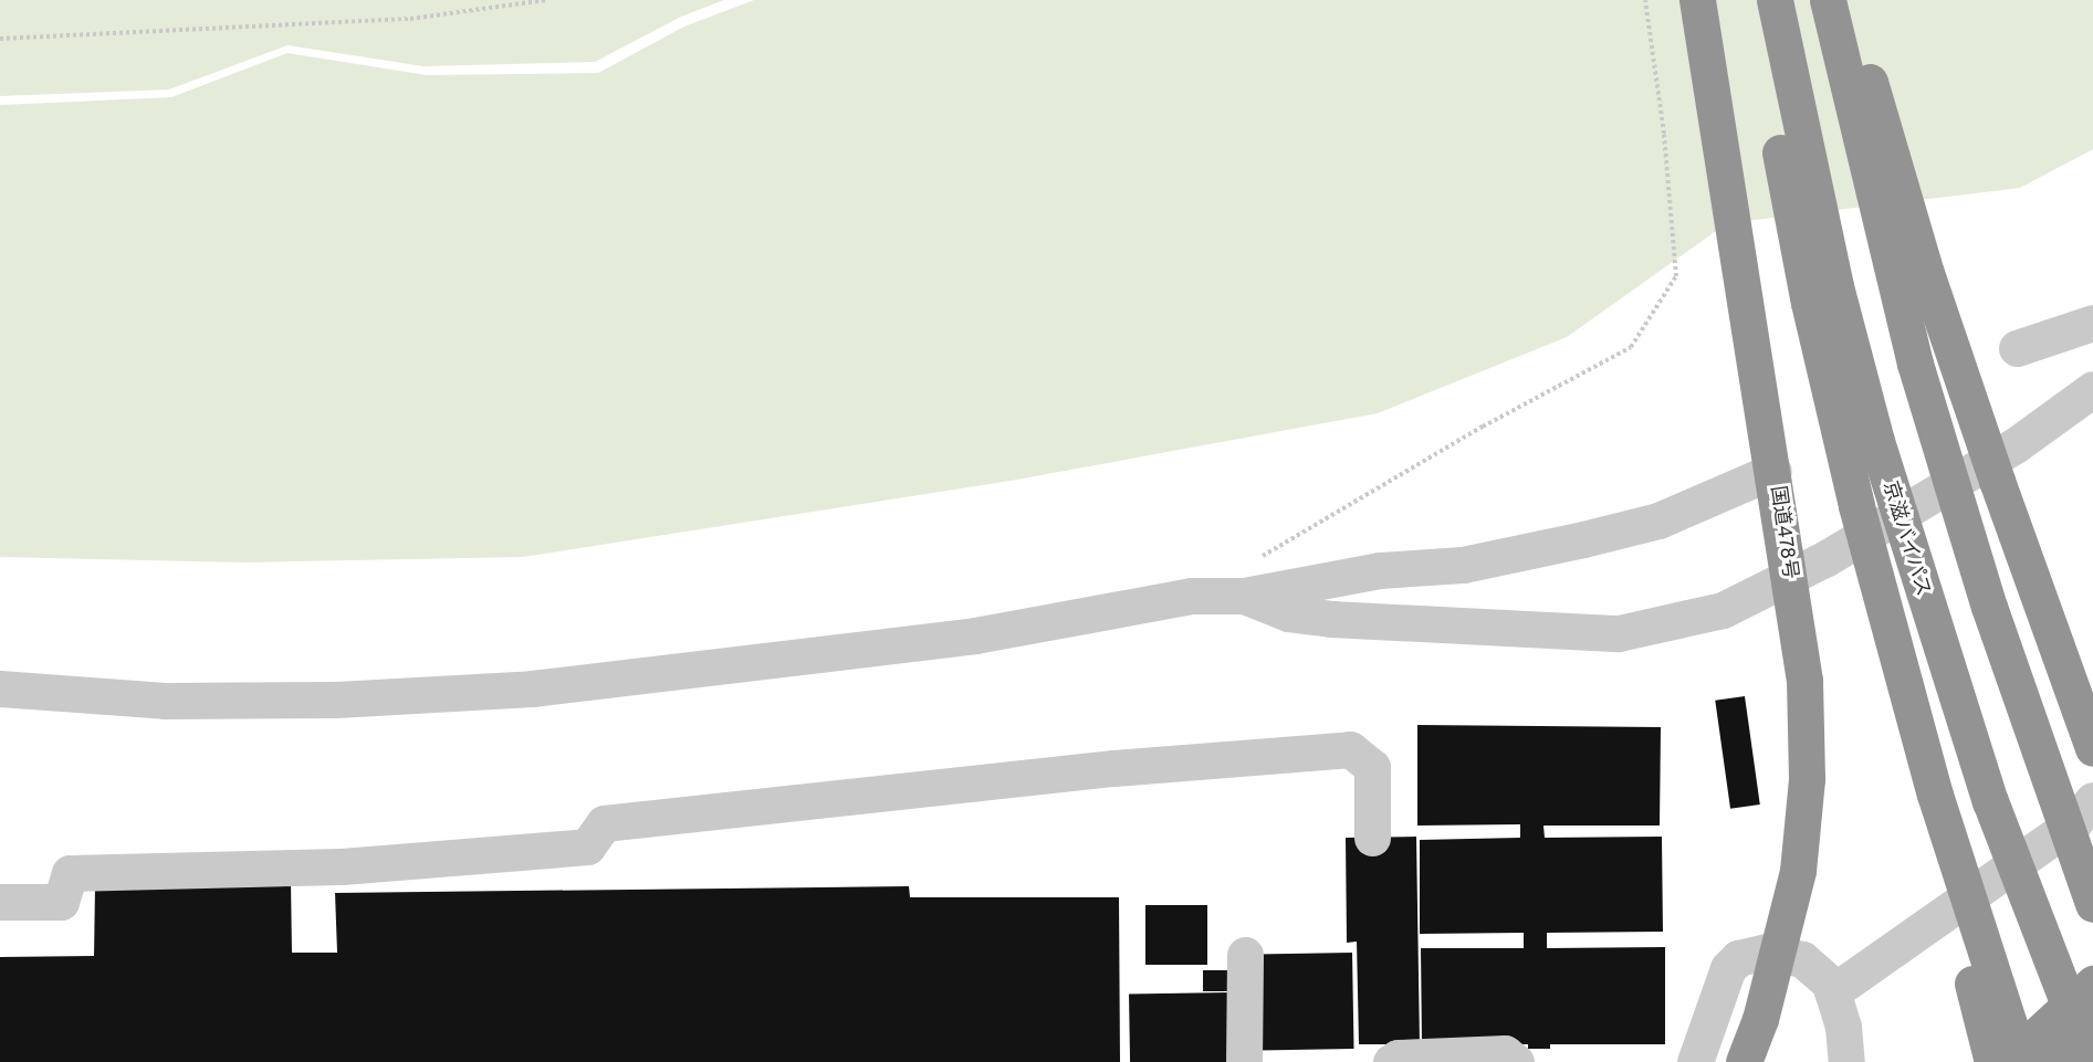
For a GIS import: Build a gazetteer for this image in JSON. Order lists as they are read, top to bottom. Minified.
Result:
{"streets":{"highway":["国道478号","京滋バイパス"]}}
